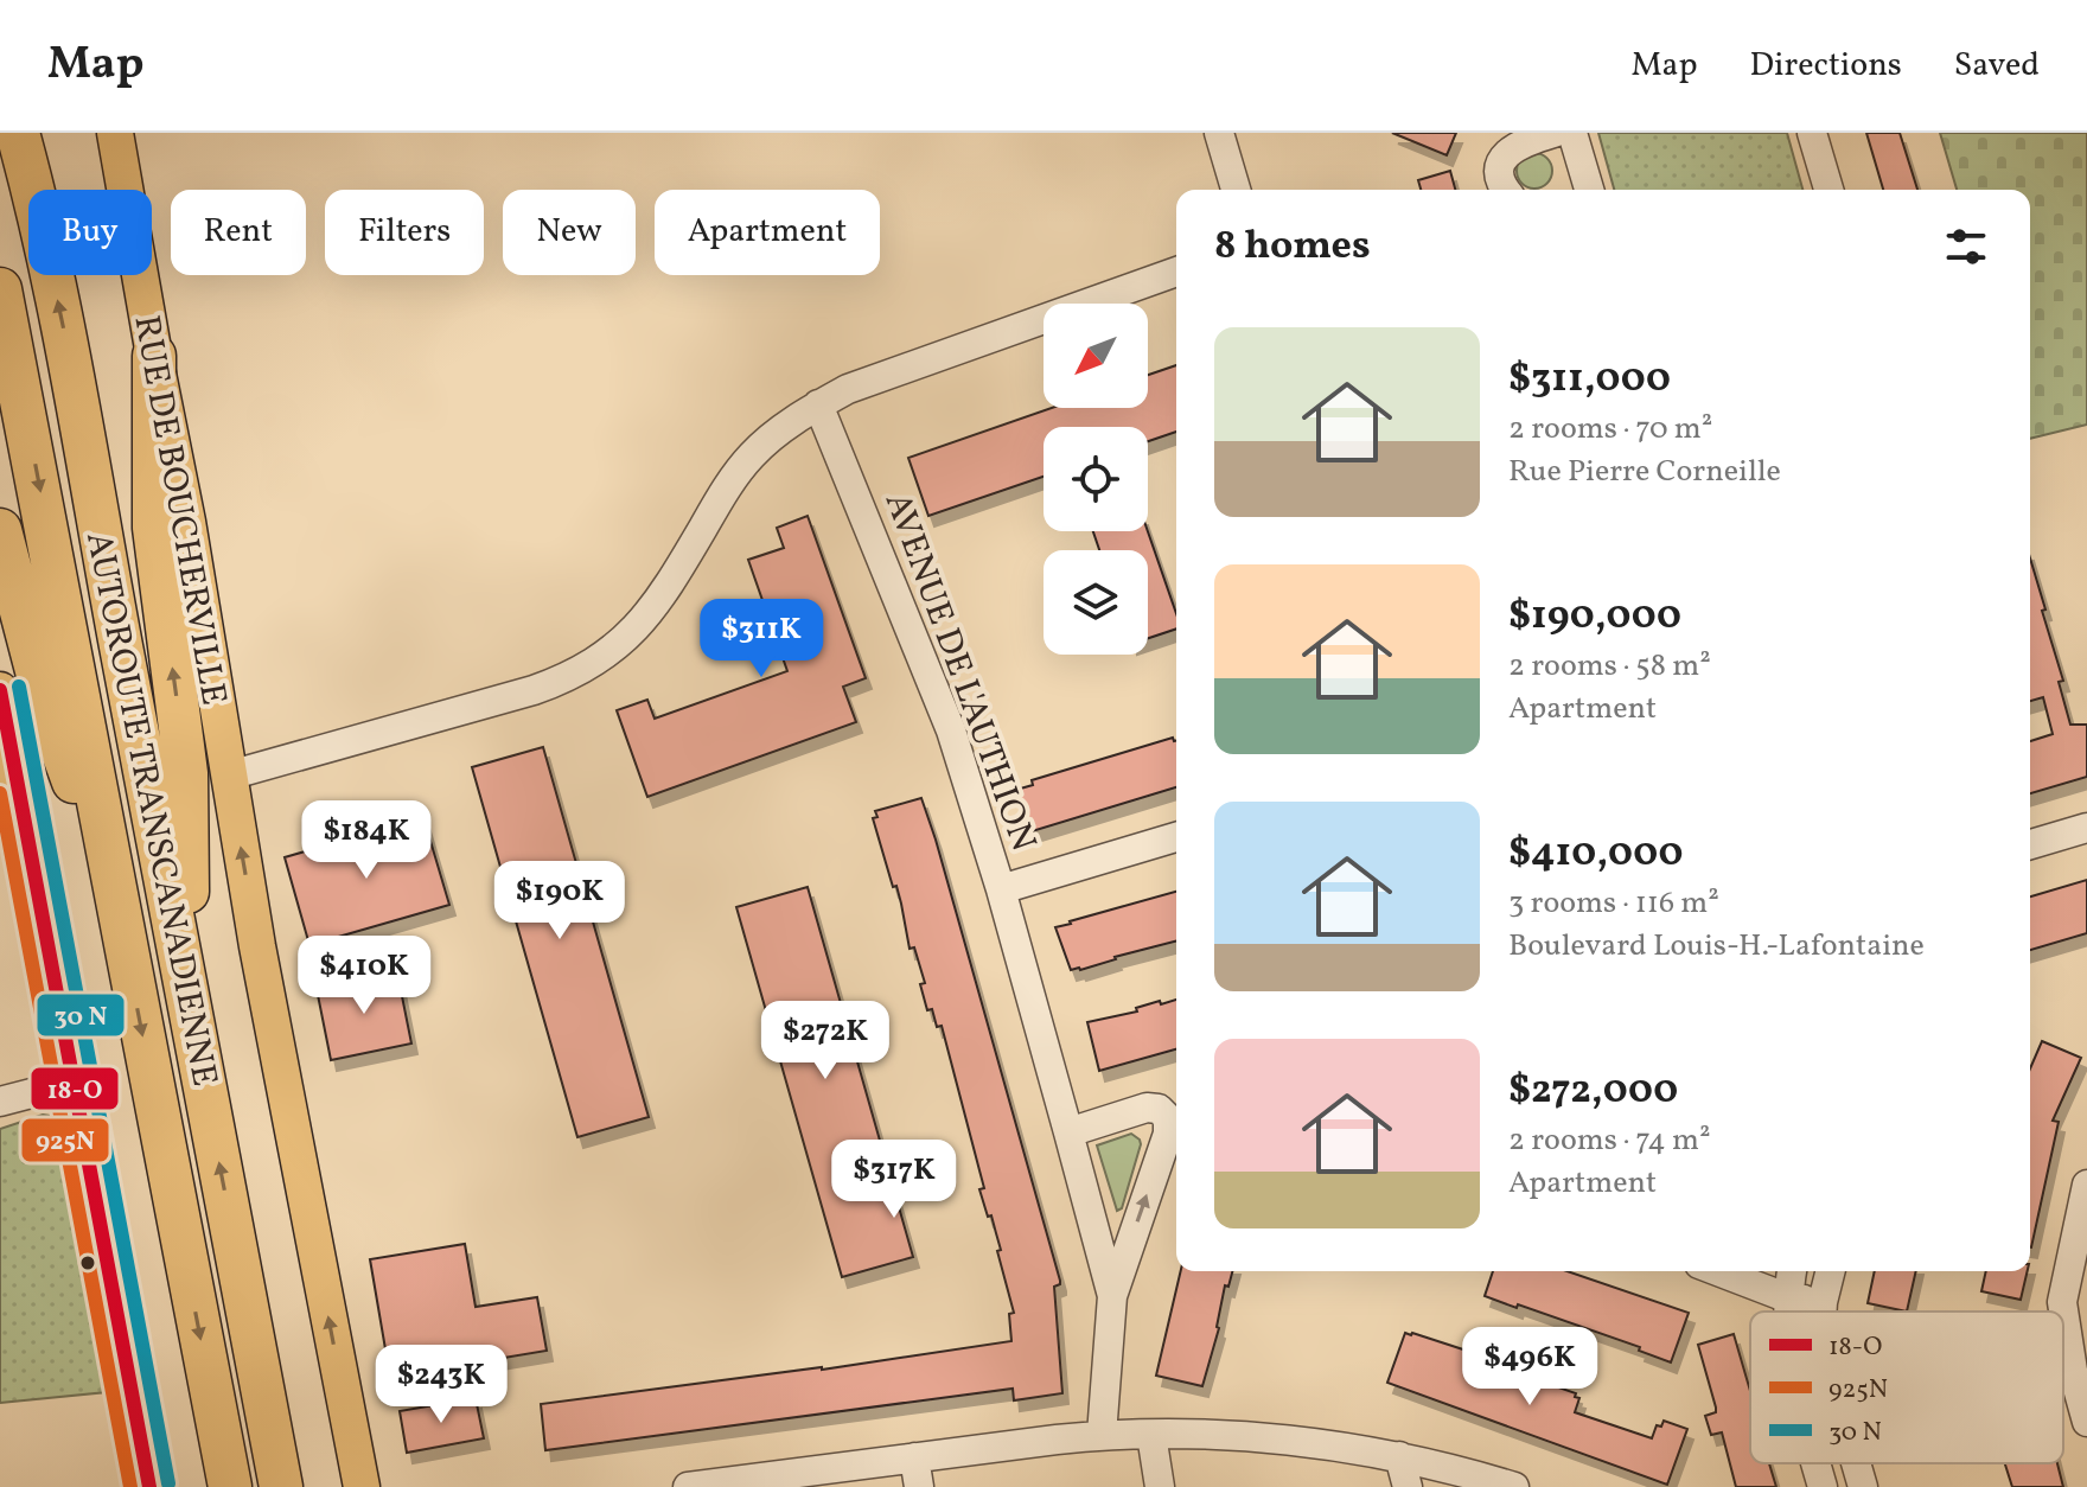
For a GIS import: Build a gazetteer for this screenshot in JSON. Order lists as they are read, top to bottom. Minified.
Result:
{"streets":{"highway":["AUTOROUTE TRANSCANADIENNE"],"main road":["RUE DE BOUCHERVILLE"],"street":["AVENUE DE L'AUTHION"]},"lines":["transit line 18-O","transit line 925N"],"legend":["18-O","925N","30 N"],"north":"bottom left","page":{"header":"Map","nav":["Map","Directions","Saved"],"chip":["Buy","Rent","Filters","New","Apartment"],"heading":"8 homes","list":[{"name":"$311,000","note":"2 rooms · 70 m² · Rue Pierre Corneille"},{"name":"$190,000","note":"2 rooms · 58 m² · Apartment"},{"name":"$410,000","note":"3 rooms · 116 m² · Boulevard Louis-H.-Lafontaine"},{"name":"$272,000","note":"2 rooms · 74 m² · Apartment"}],"price":["$311K","$184K","$190K","$410K","$272K","$317K","$496K","$243K"]}}
